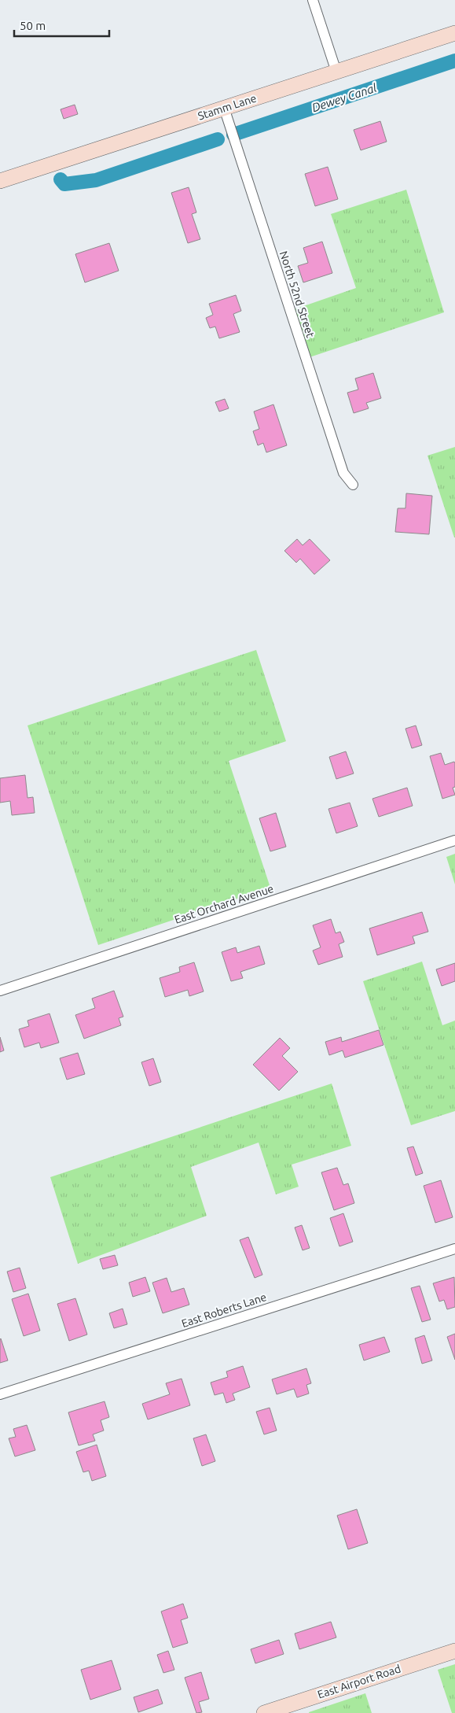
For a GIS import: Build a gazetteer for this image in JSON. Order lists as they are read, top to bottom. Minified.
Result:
{"streets":{"street":["Stamm Lane","North 52nd Street","East Orchard Avenue","East Roberts Lane","East Airport Road"]},"crossings":[["Stamm Lane","North 52nd Street"]],"water":["Dewey Canal"],"scale_bar":"50 m"}
